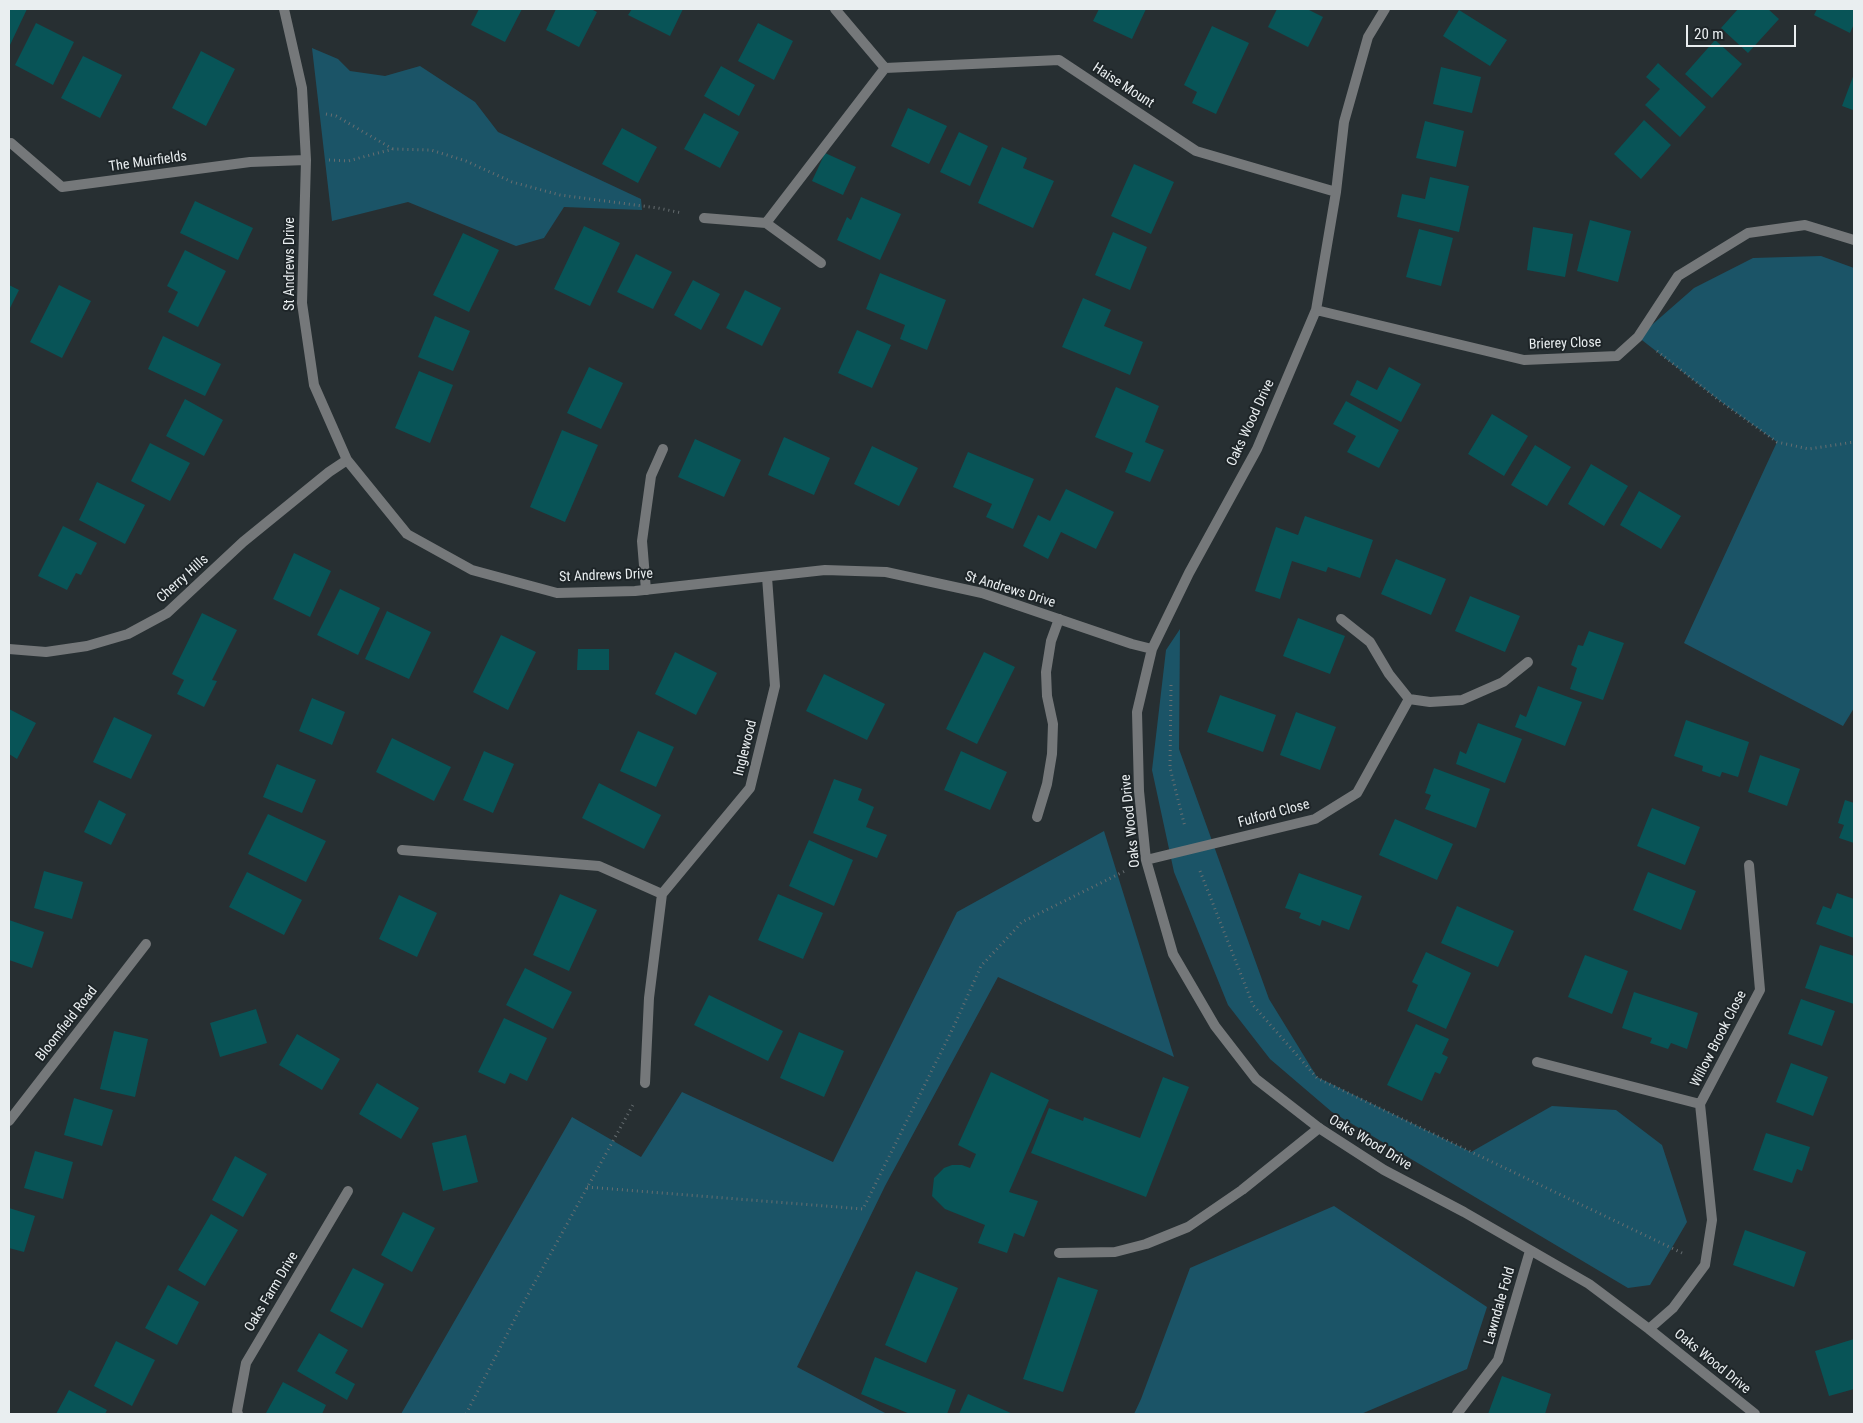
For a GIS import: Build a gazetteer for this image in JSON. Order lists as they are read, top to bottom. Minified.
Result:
{"streets":{"street":["Haise Mount","The Muirfields","St Andrews Drive","Brierey Close","Oaks Wood Drive","Cherry Hills","Inglewood","Fulford Close","Bloomfield Road","Willow Brook Close","Oaks Farm Drive","Lawndale Fold"]},"crossings":[["Haise Mount","Oaks Wood Drive"],["The Muirfields","St Andrews Drive"],["St Andrews Drive","Oaks Wood Drive"],["St Andrews Drive","Cherry Hills"],["St Andrews Drive","Inglewood"],["Brierey Close","Oaks Wood Drive"],["Oaks Wood Drive","Fulford Close"],["Oaks Wood Drive","Willow Brook Close"],["Oaks Wood Drive","Lawndale Fold"]],"scale_bar":"20 m"}
